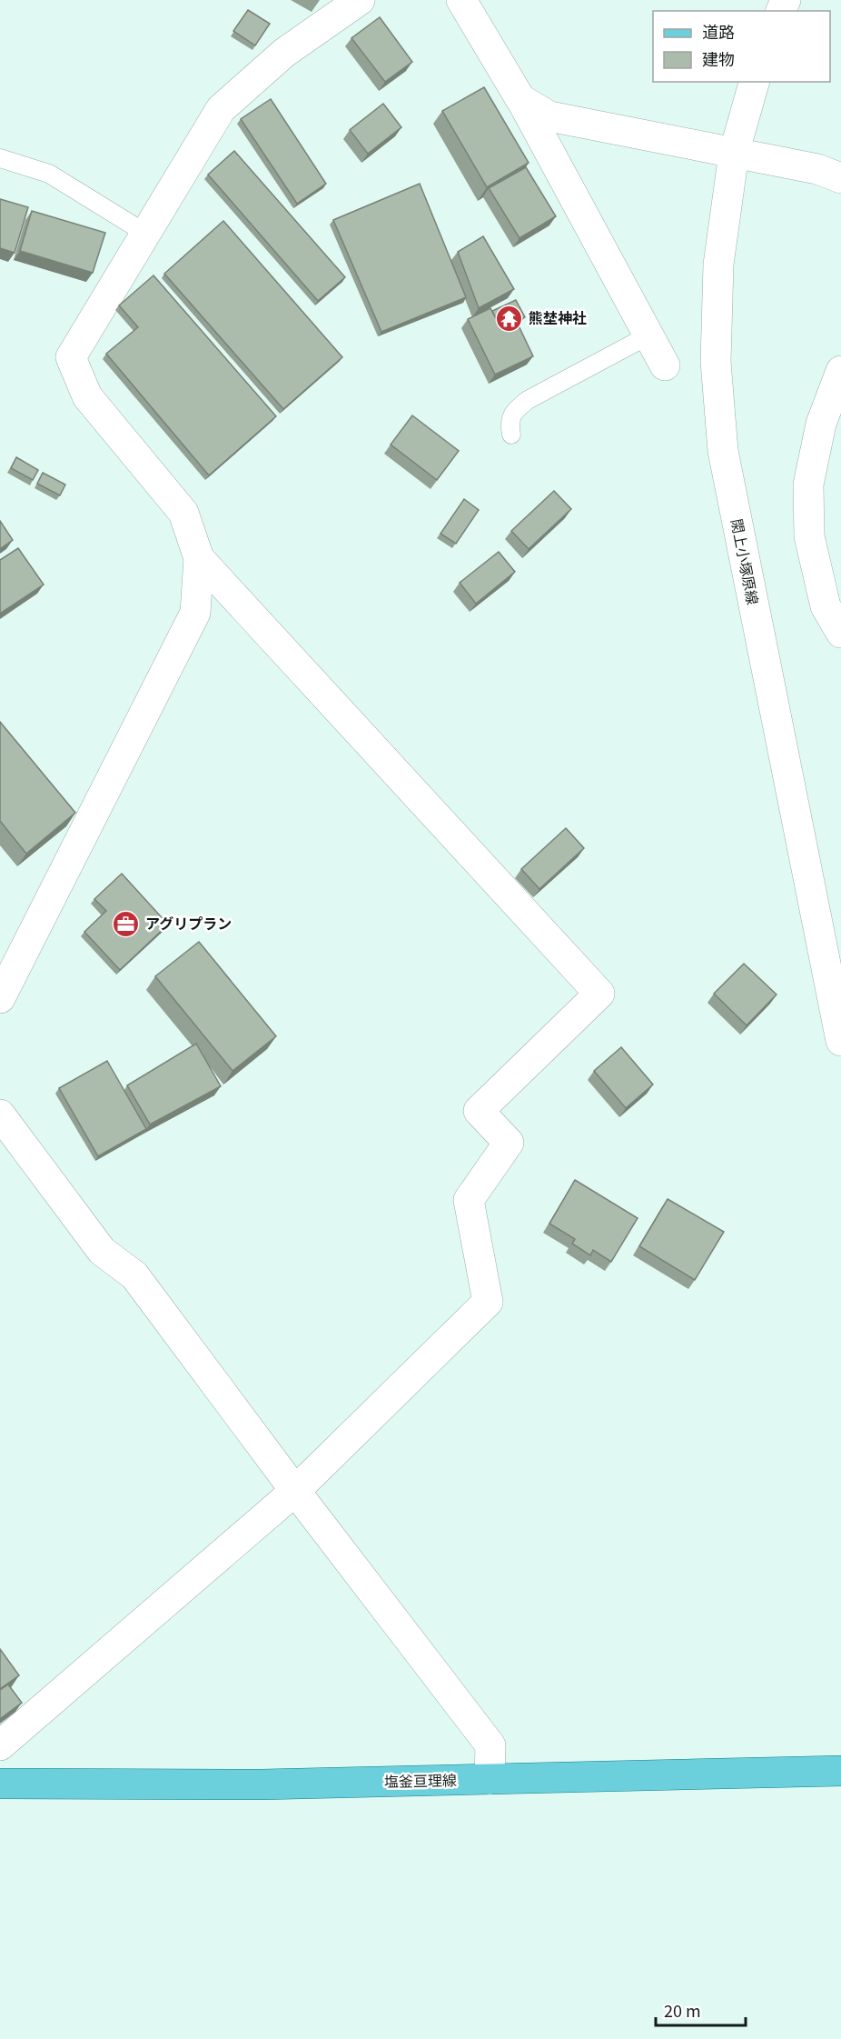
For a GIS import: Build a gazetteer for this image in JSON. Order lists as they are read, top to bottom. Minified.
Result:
{"streets":{"main road":["塩釜亘理線"],"street":["閖上小塚原線"]},"places":{"temple":["熊埜神社"],"office":["アグリプラン"]},"legend":["道路","建物"],"scale_bar":"20 m"}
